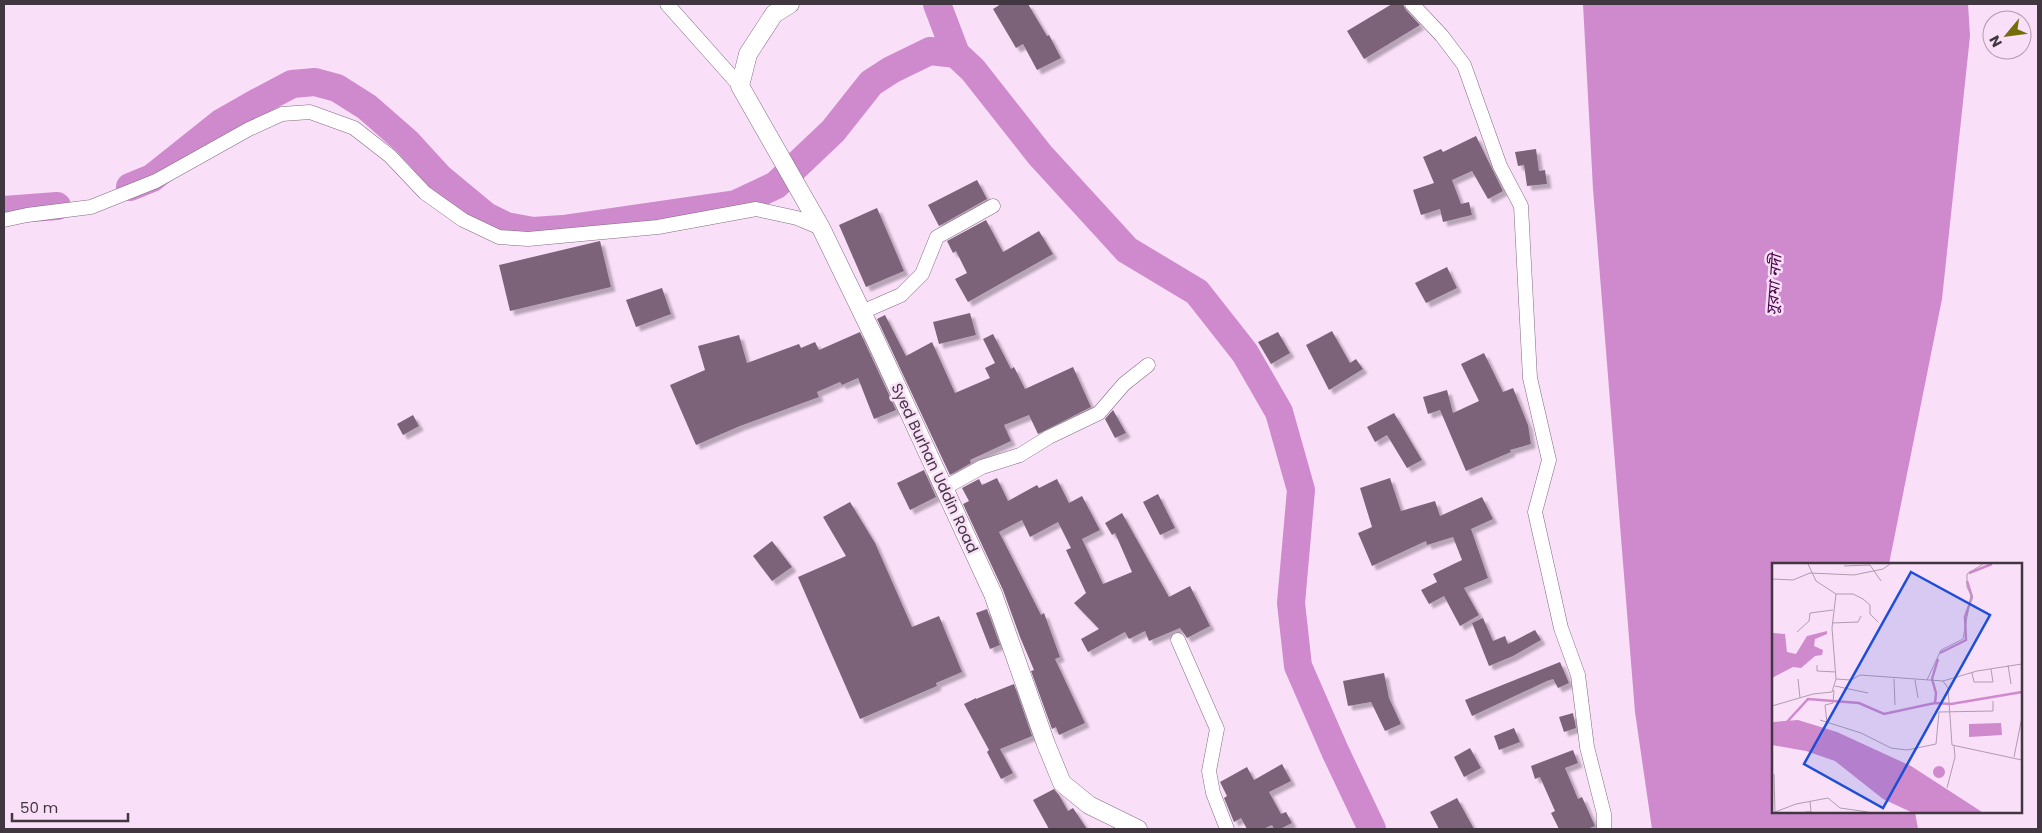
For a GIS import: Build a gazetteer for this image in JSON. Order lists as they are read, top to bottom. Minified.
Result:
{"streets":{"street":["Syed Burhan Uddin Road"]},"water":["সুরমা নদী"],"scale_bar":"50 m","north":"bottom left"}
